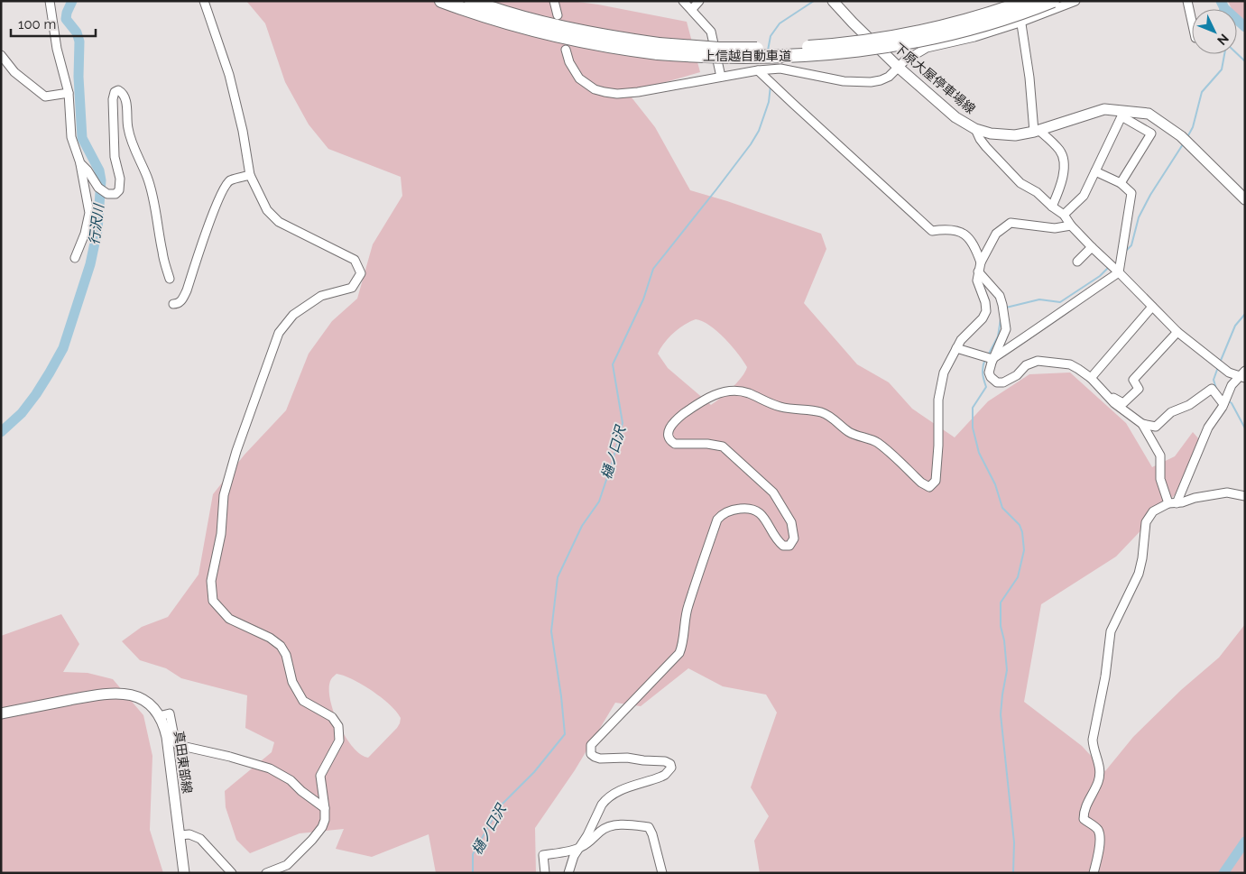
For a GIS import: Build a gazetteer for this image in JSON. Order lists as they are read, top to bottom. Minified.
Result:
{"streets":{"highway":["上信越自動車道"],"main road":["下原大屋停車場線","真田東部線"]},"water":["行沢川","樋ノ口沢"],"scale_bar":"100 m","north":"bottom right"}
